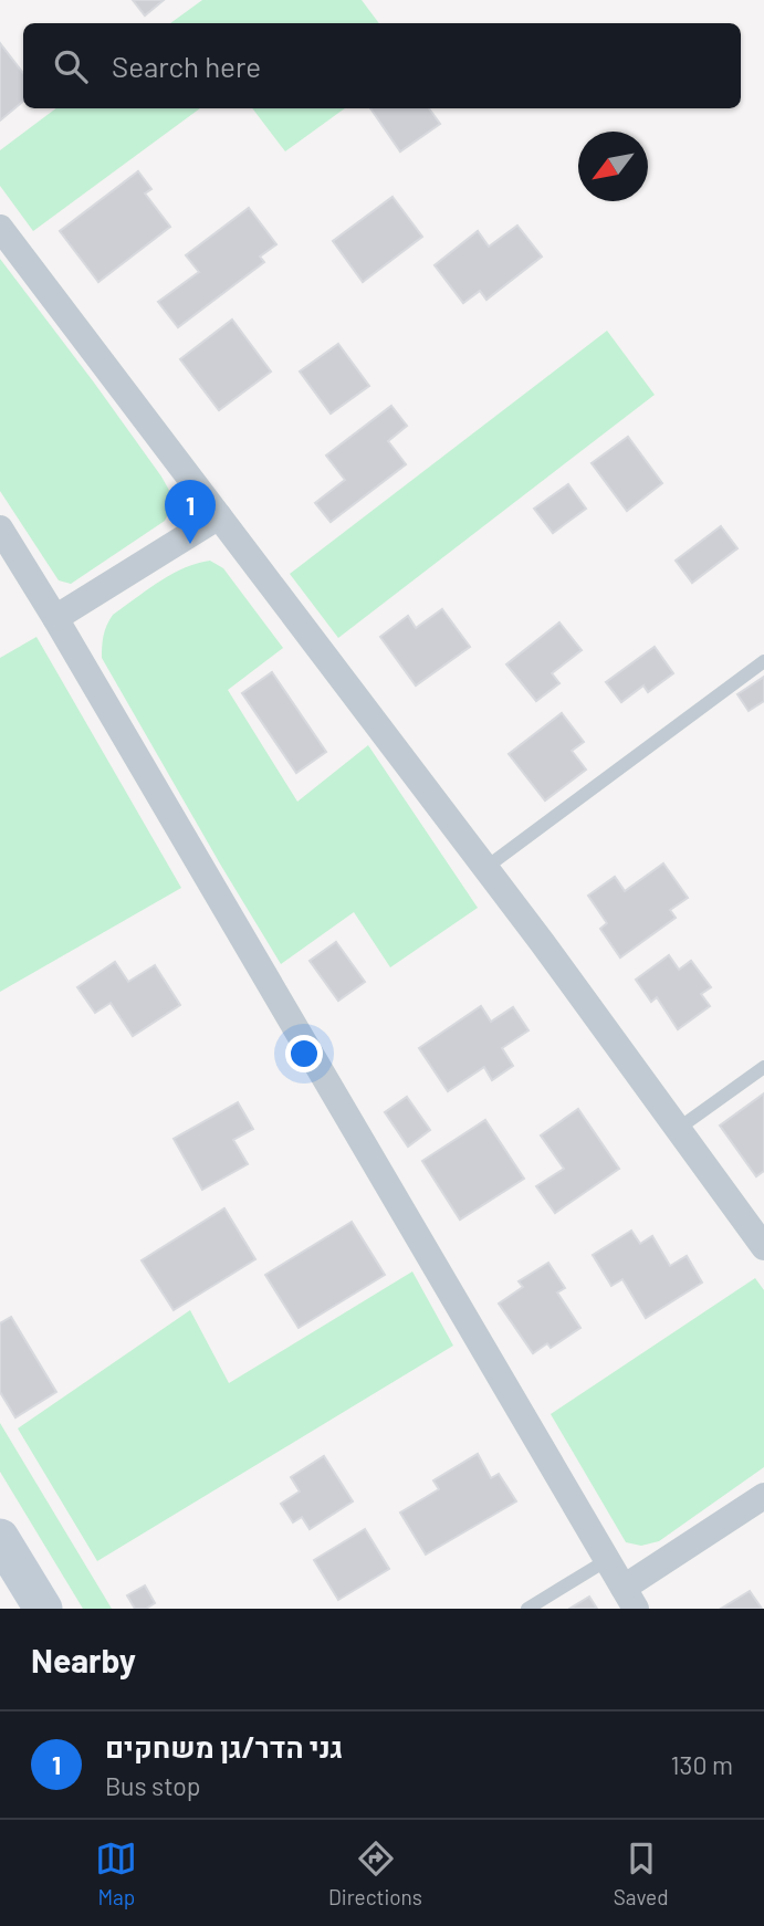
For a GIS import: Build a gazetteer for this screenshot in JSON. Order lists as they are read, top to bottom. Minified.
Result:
{"north":"bottom left","page":{"search":"Search here","pins":"1","heading":"Nearby","list":[{"mark":"1","name":"גני הדר/גן משחקים","note":"Bus stop","value":"130 m"}],"nav":["Map","Directions","Saved"]}}
